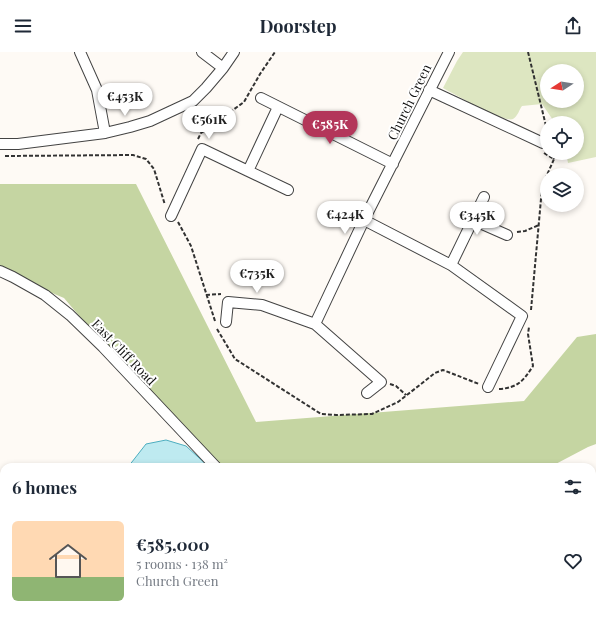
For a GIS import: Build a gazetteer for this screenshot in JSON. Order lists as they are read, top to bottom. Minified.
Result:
{"streets":{"street":["Church Green","East Cliff Road"]},"north":"left","page":{"header":"Doorstep","price":["€453K","€561K","€585K","€424K","€345K","€735K"],"heading":"6 homes","list":[{"name":"€585,000","note":"5 rooms · 138 m² · Church Green"}]}}
